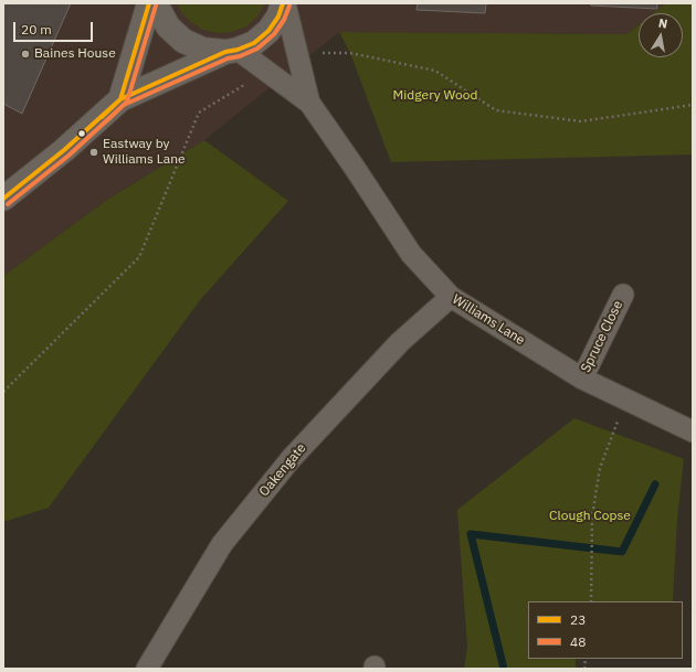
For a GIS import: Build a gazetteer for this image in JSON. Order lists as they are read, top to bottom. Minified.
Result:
{"streets":{"street":["Williams Lane","Spruce Close","Oakengate"]},"crossings":[["Williams Lane","Spruce Close"],["Williams Lane","Oakengate"]],"parks":["Midgery Wood","Clough Copse"],"places":["Baines House","Eastway by Williams Lane"],"lines":["transit line 23","transit line 48"],"legend":["23","48"],"scale_bar":"20 m","north":"top"}
